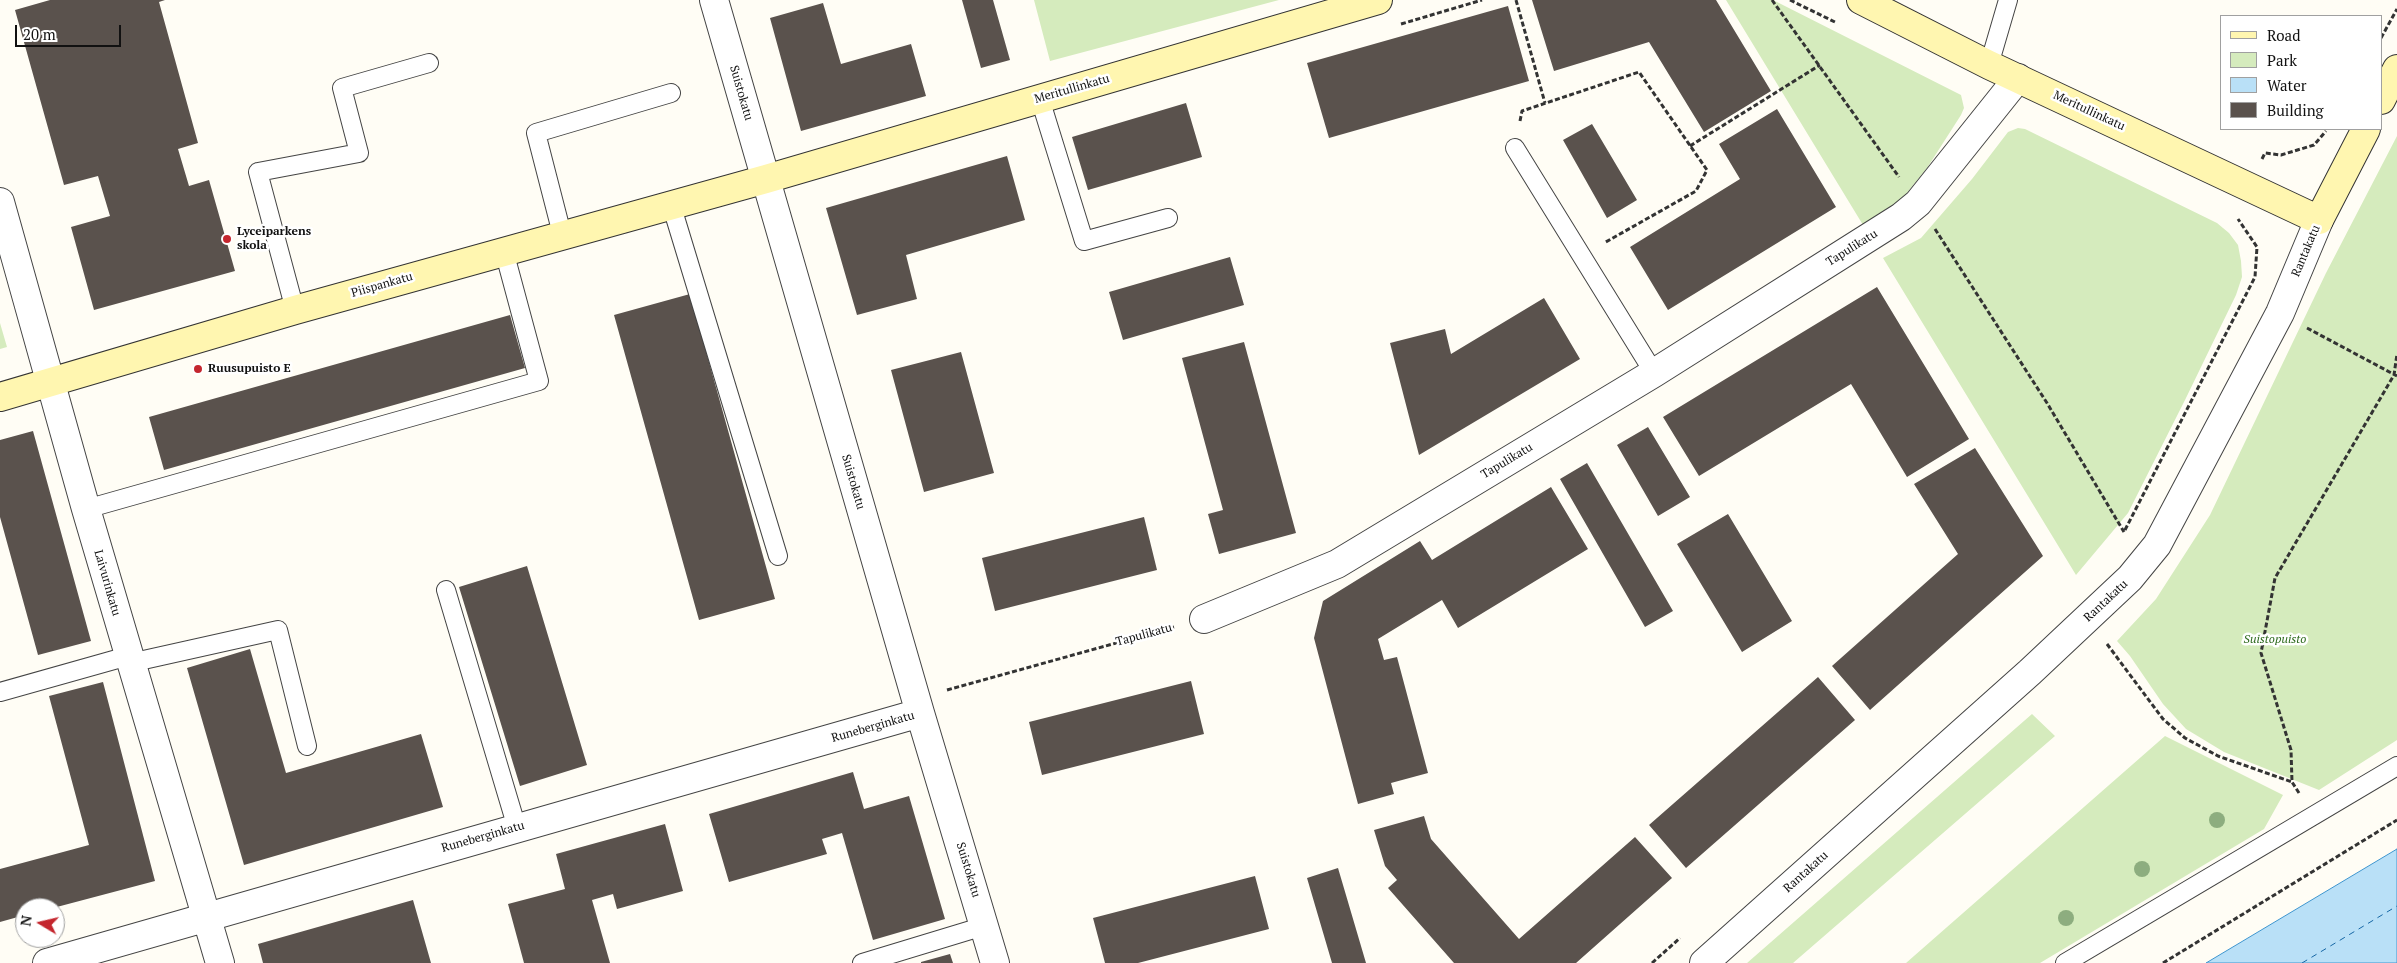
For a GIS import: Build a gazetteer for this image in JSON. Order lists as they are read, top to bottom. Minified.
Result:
{"streets":{"street":["Meritullinkatu","Suistokatu","Tapulikatu","Rantakatu","Piispankatu","Laivurinkatu","Runeberginkatu"]},"crossings":[["Meritullinkatu","Suistokatu"],["Meritullinkatu","Tapulikatu"],["Meritullinkatu","Rantakatu"],["Meritullinkatu","Piispankatu"],["Suistokatu","Tapulikatu"],["Suistokatu","Piispankatu"],["Suistokatu","Runeberginkatu"],["Tapulikatu","Runeberginkatu"],["Piispankatu","Laivurinkatu"],["Laivurinkatu","Runeberginkatu"]],"parks":["Suistopuisto"],"places":["Lyceiparkens skola","Ruusupuisto E"],"legend":["Road","Park","Water","Building"],"scale_bar":"20 m","north":"left"}
